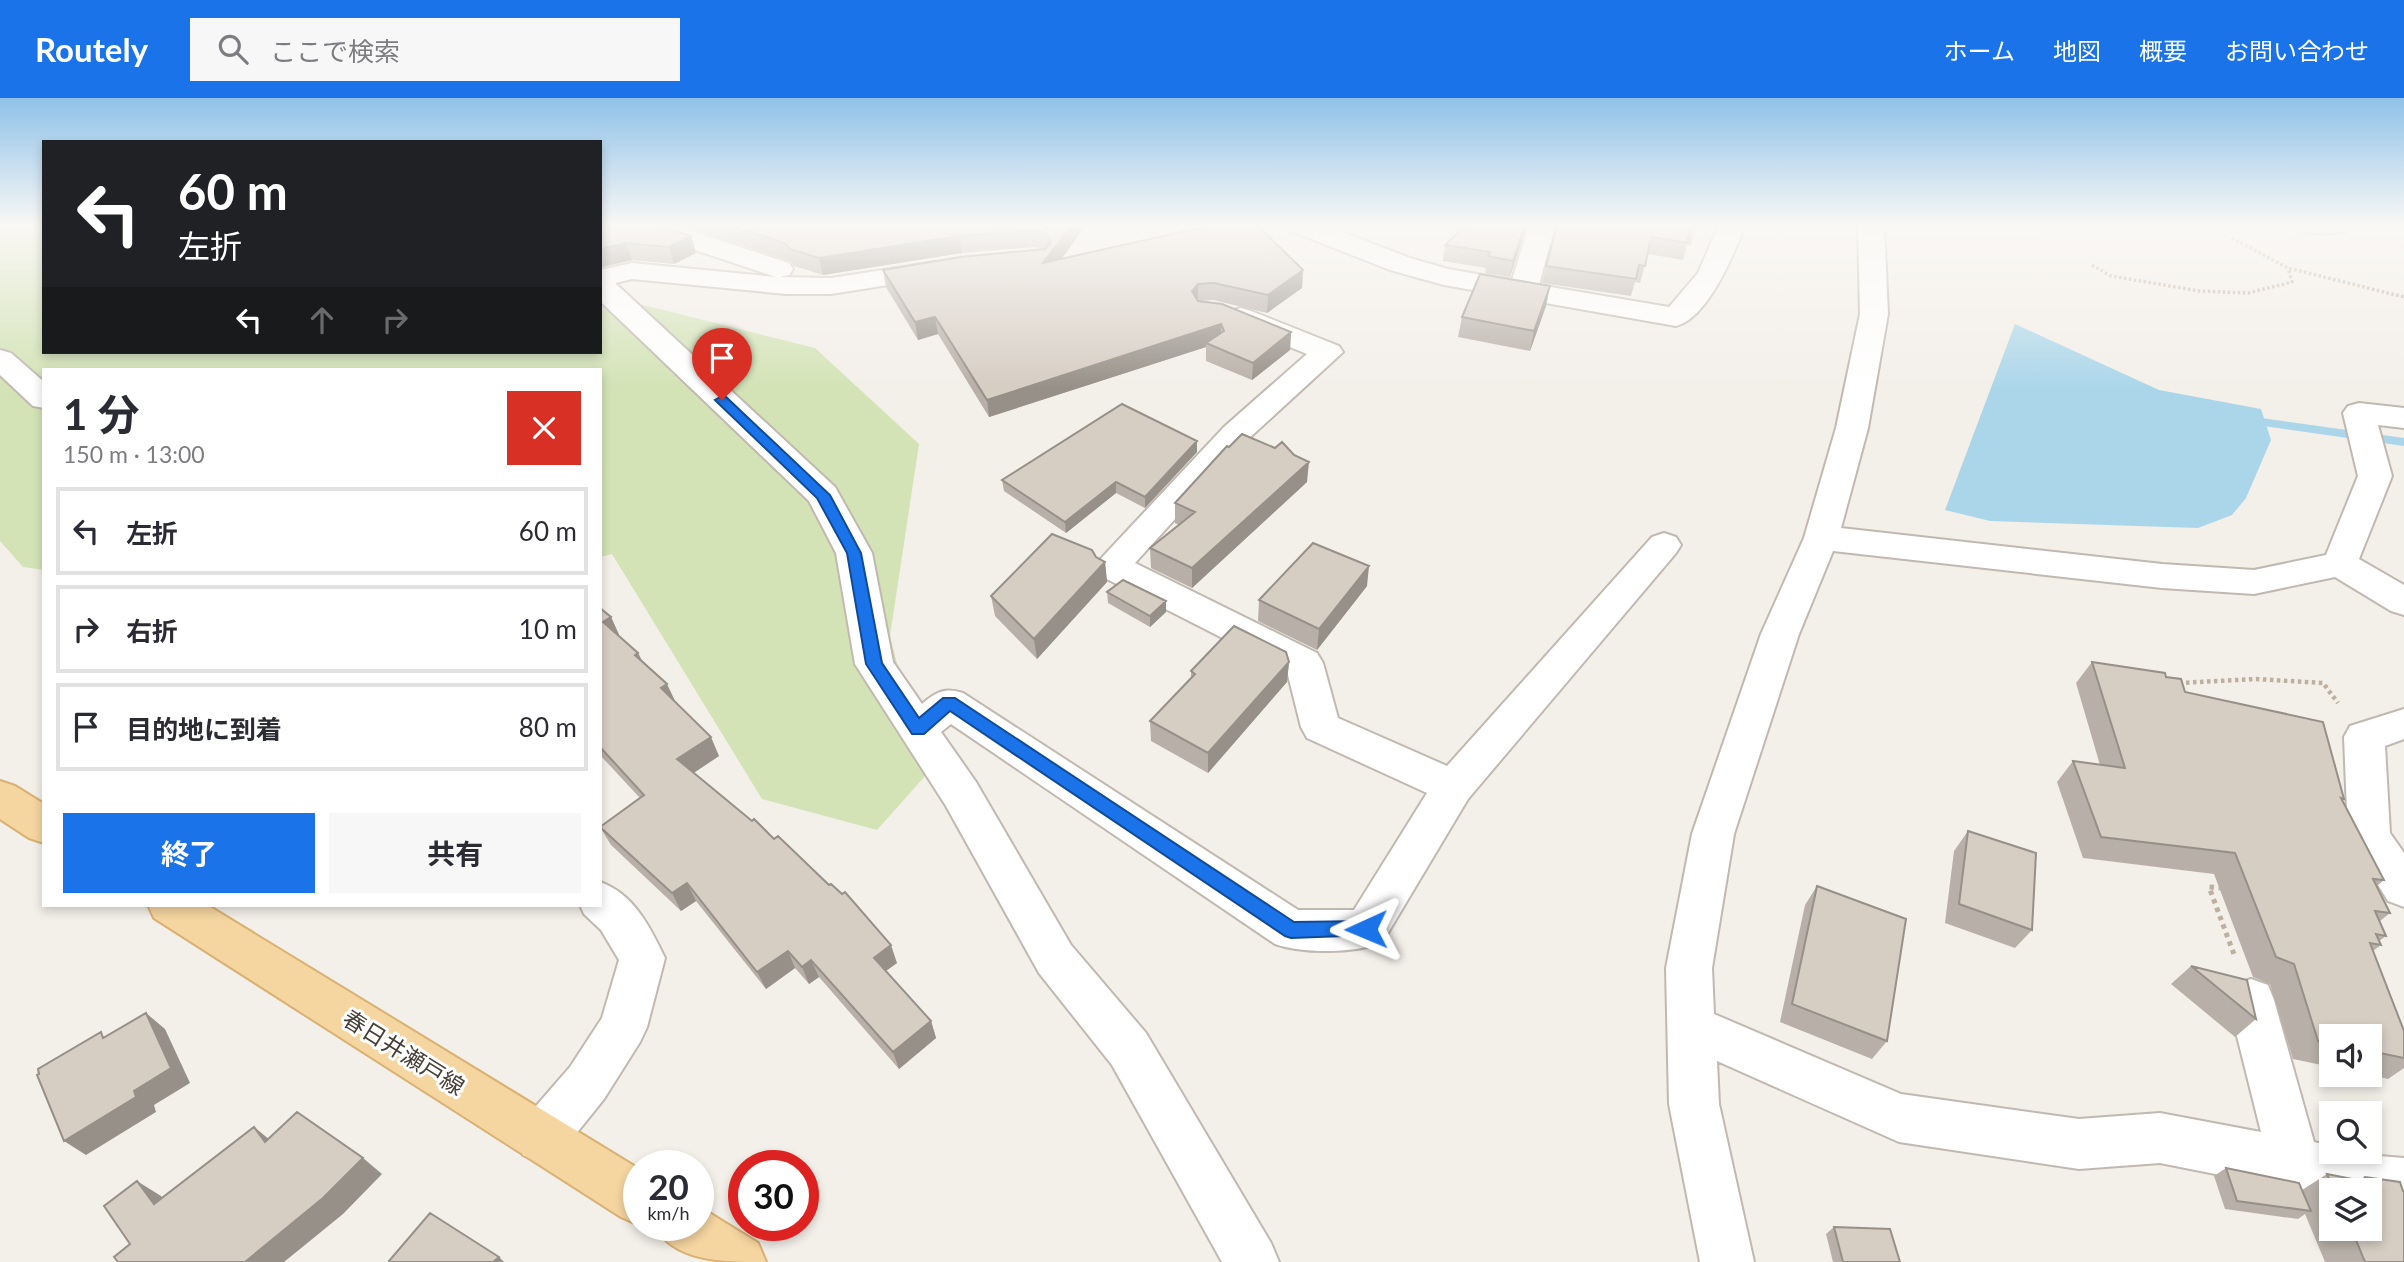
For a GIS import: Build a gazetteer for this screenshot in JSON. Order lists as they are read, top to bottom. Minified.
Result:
{"streets":{"main road":["春日井瀬戸線"]},"page":{"header":"Routely","search":"ここで検索","nav":["ホーム","地図","概要","お問い合わせ"],"turn":["60 m","左折"],"heading":["1 分","150 m · 13:00"],"list":[{"name":"左折","value":"60 m"},{"name":"右折","value":"10 m"},{"name":"目的地に到着","value":"80 m"}],"buttons":["終了","共有"],"speed":"20 km/h","limit":"30"}}
